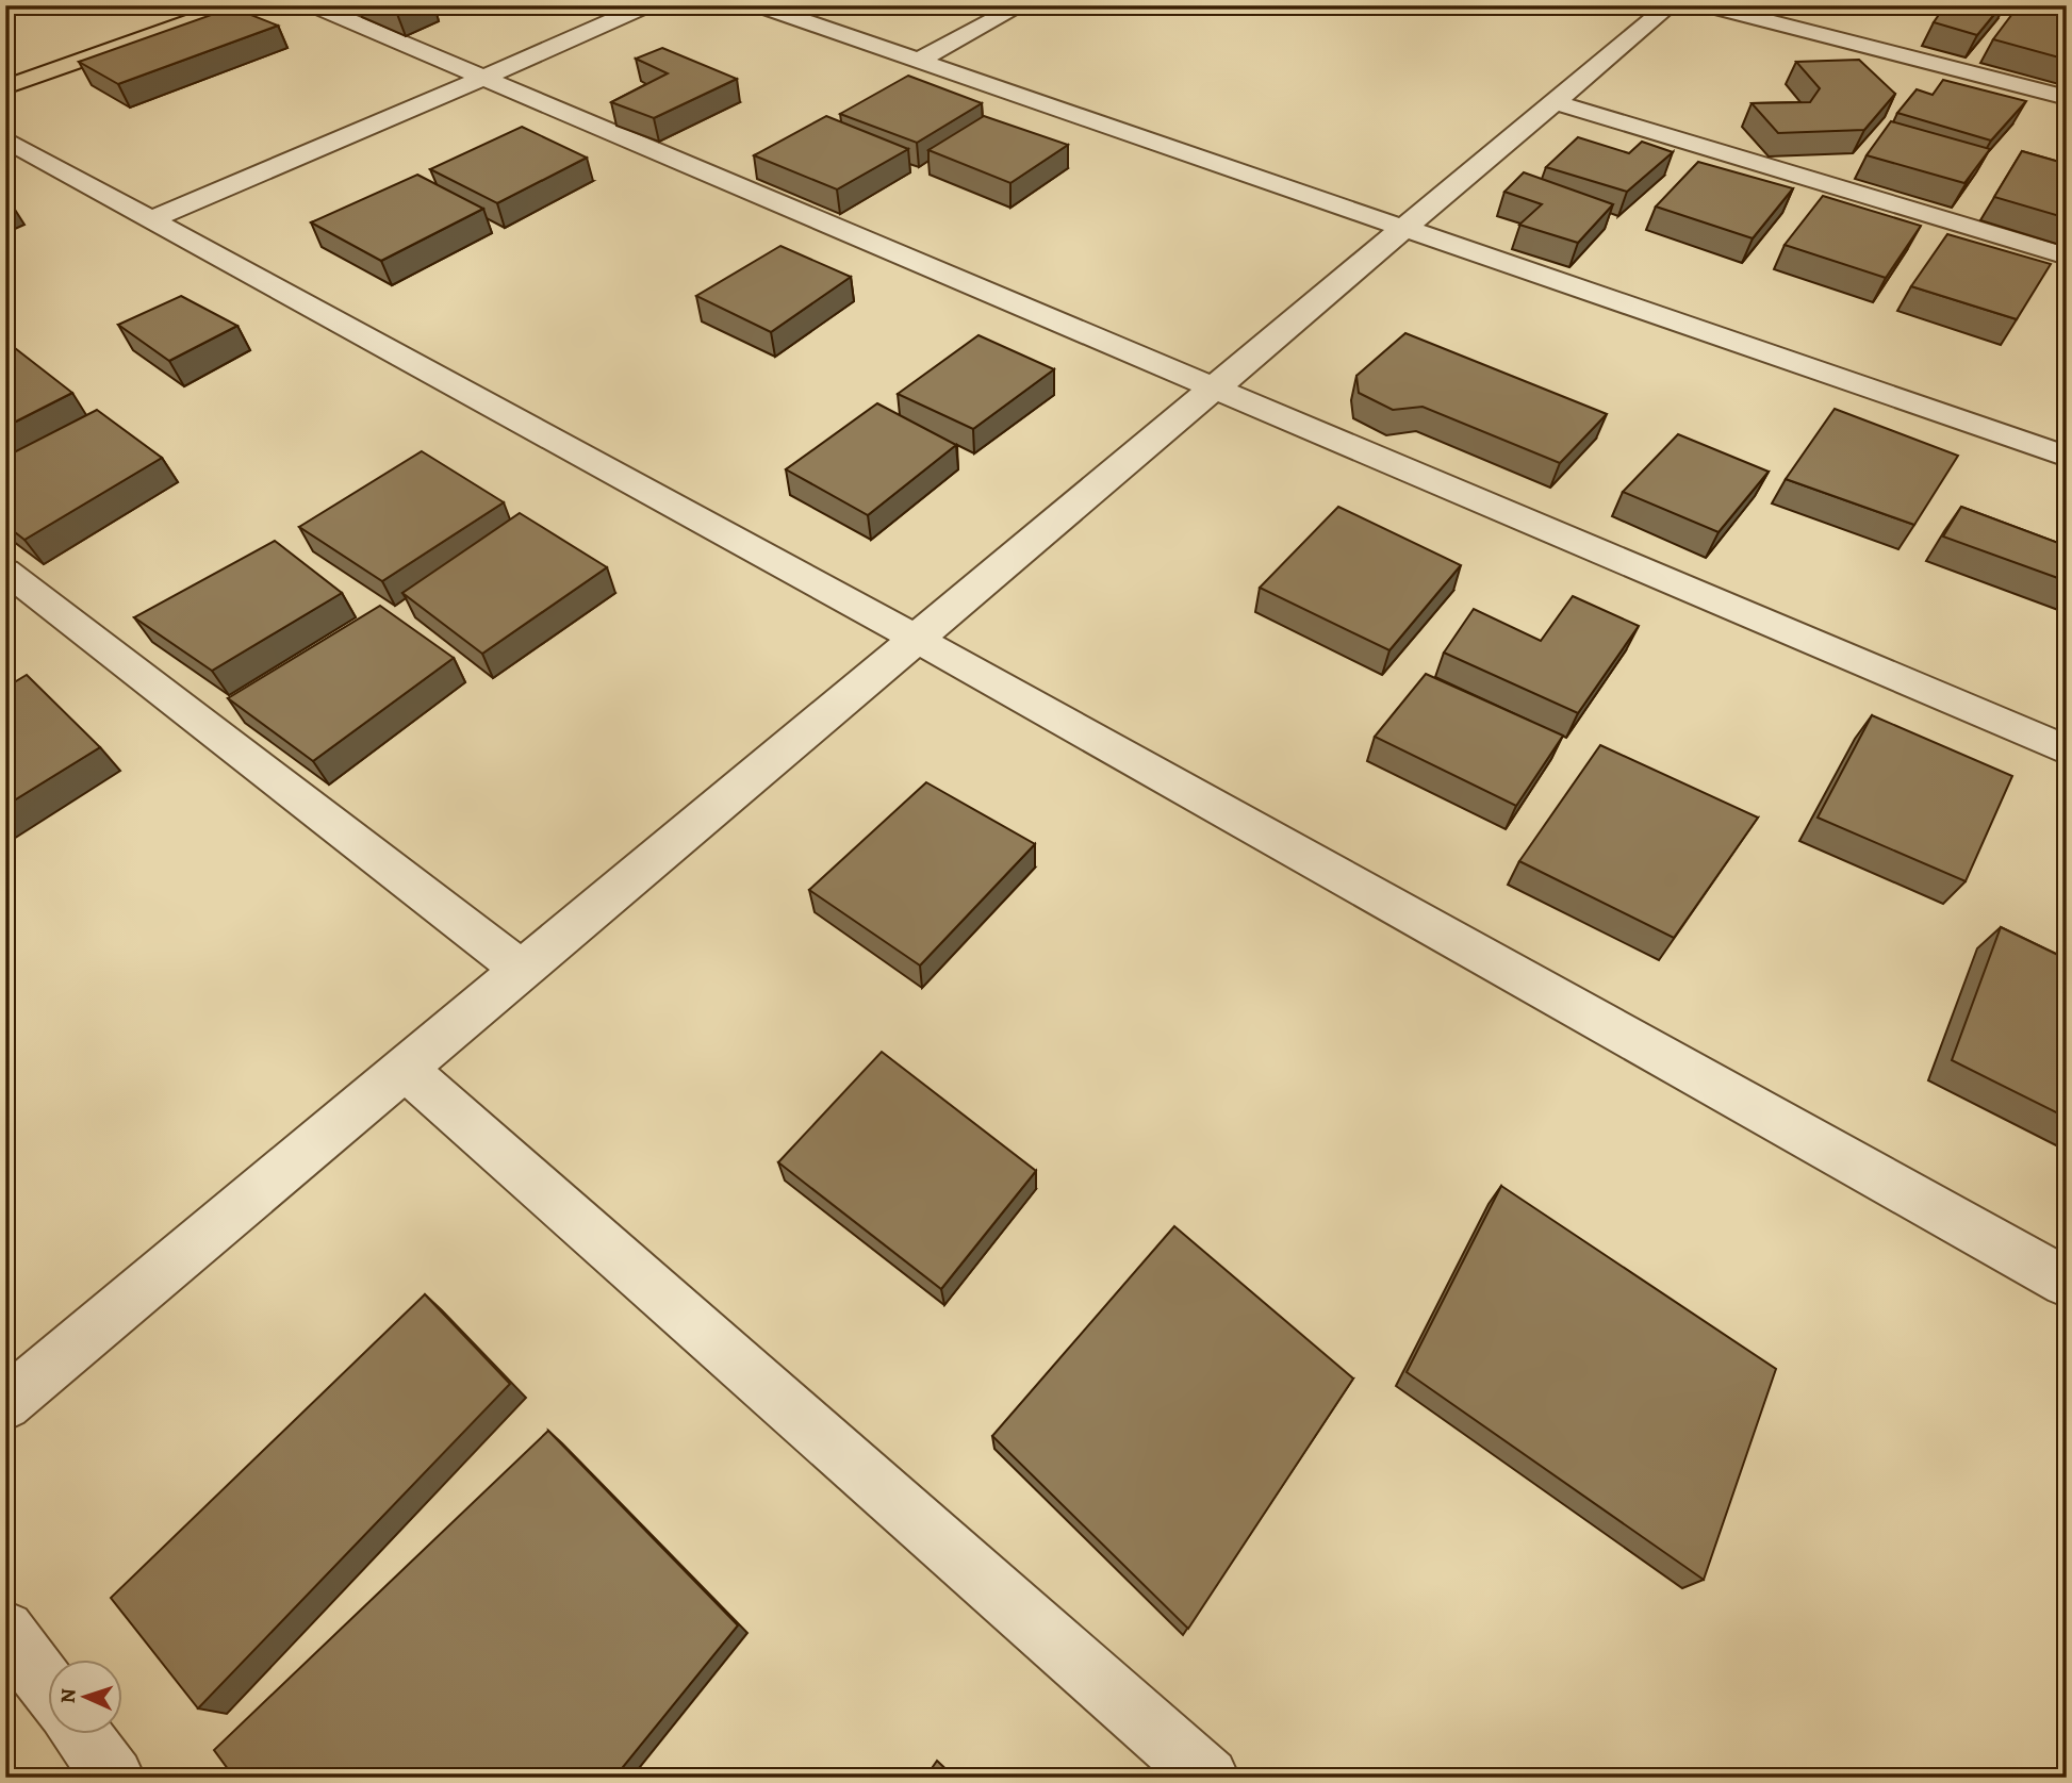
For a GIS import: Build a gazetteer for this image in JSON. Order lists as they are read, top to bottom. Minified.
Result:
{"north":"left"}
